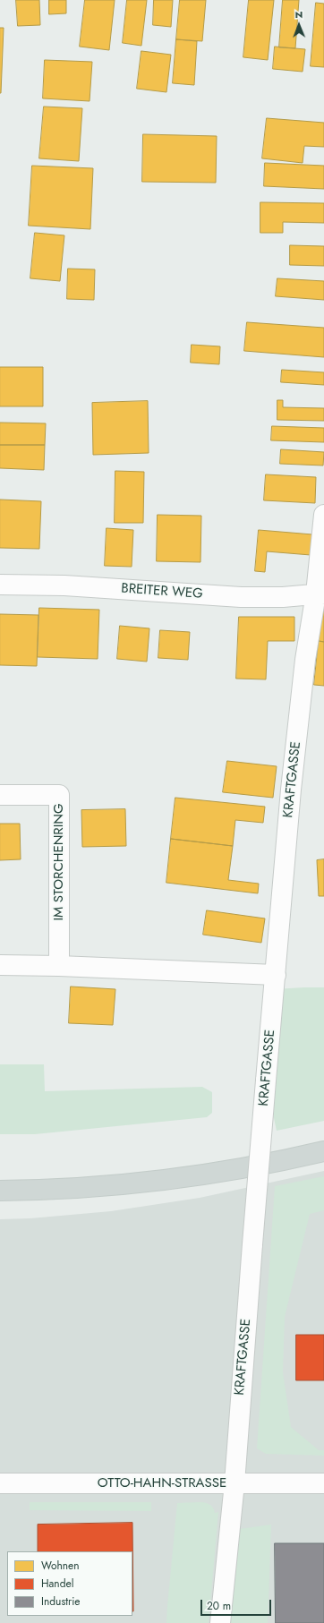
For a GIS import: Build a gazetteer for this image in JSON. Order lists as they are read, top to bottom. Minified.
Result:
{"streets":{"street":["BREITER WEG","KRAFTGASSE","IM STORCHENRING","OTTO-HAHN-STRASSE"]},"crossings":[["BREITER WEG","KRAFTGASSE"],["KRAFTGASSE","OTTO-HAHN-STRASSE"]],"legend":["Wohnen","Handel","Industrie"],"scale_bar":"20 m","north":"top"}
